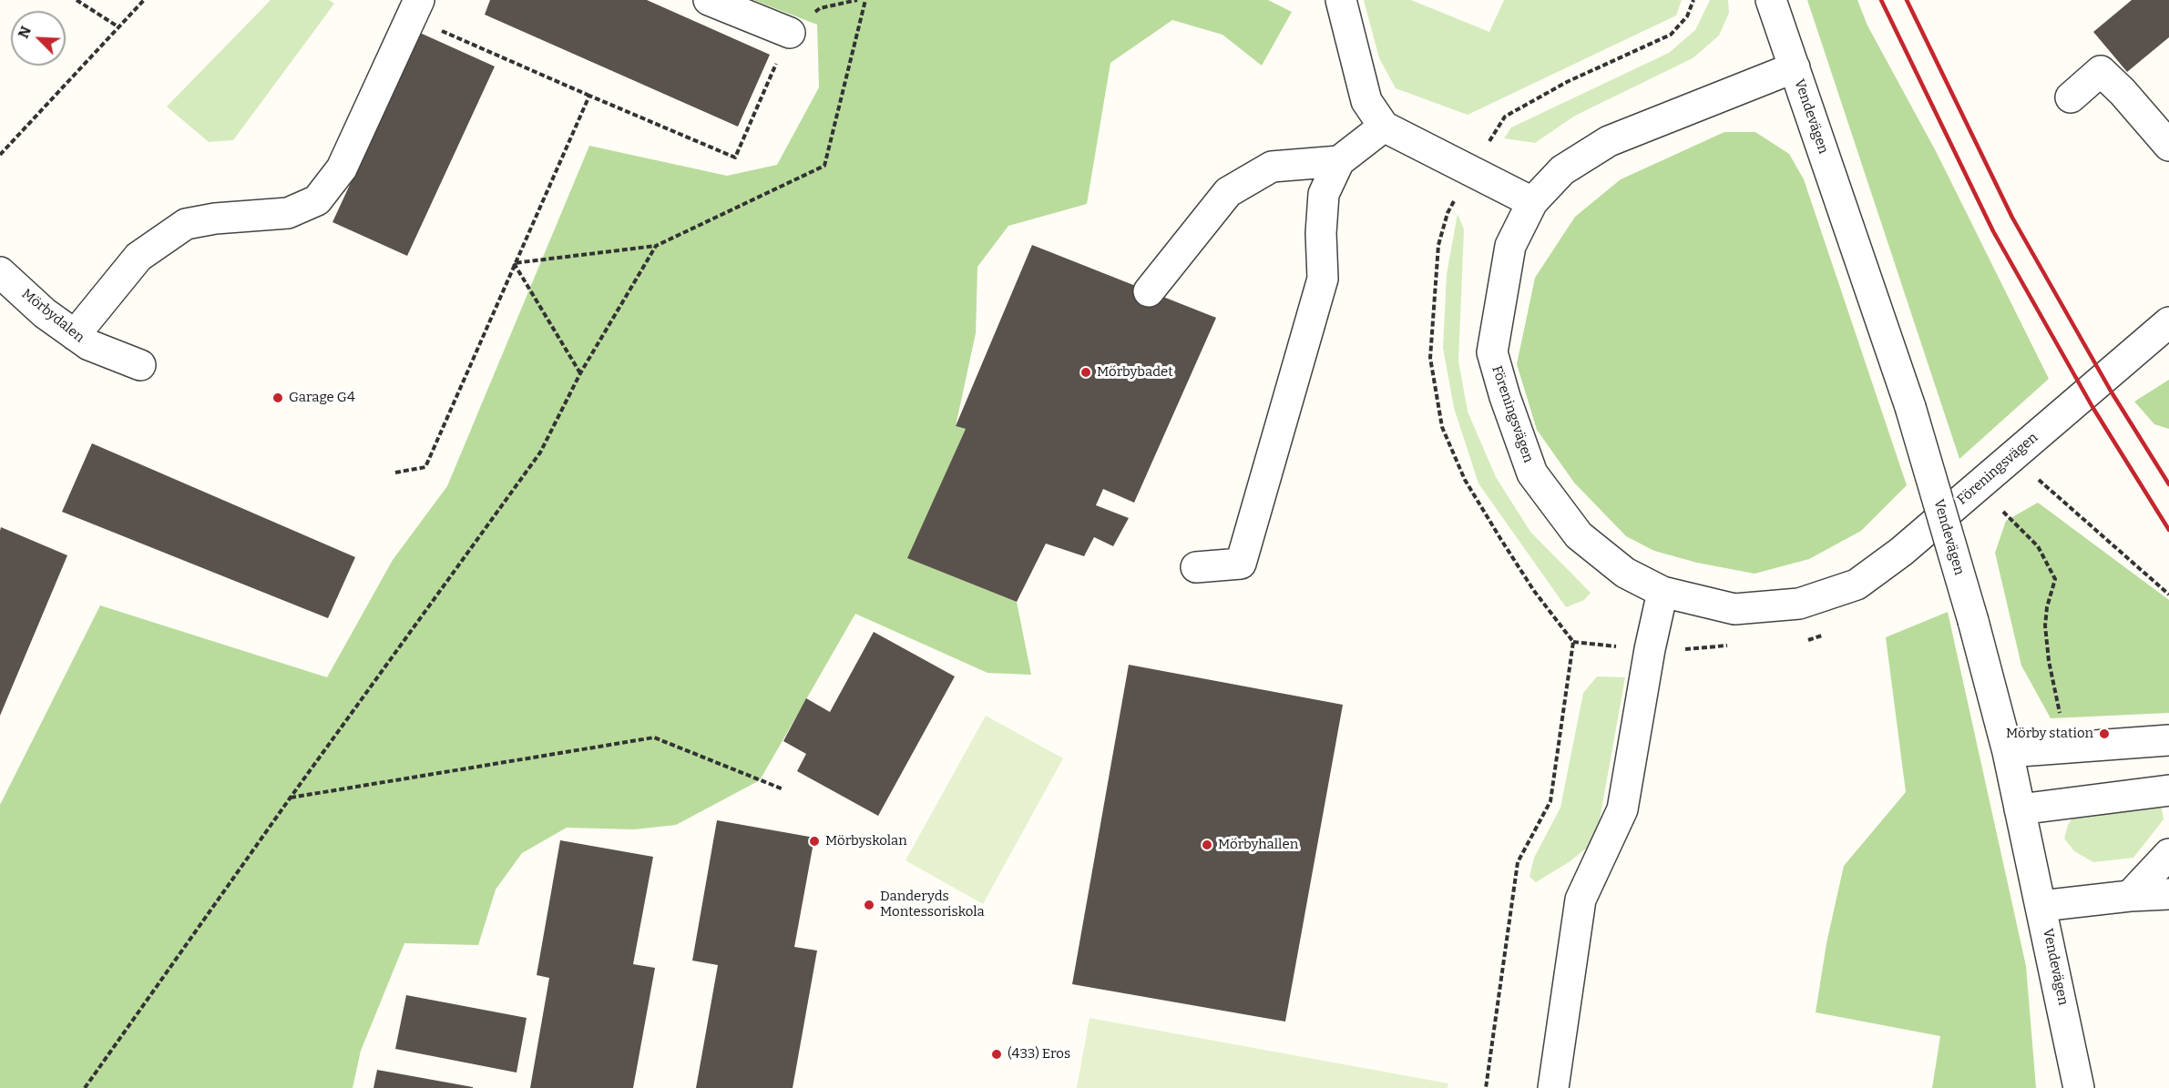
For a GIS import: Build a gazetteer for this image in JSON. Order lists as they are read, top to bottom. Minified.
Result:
{"streets":{"street":["Vendevägen","Mörbydalen","Föreningsvägen"]},"crossings":[["Vendevägen","Föreningsvägen"]],"places":["Mörbybadet","Garage G4","Mörby station","Mörbyskolan","Mörbyhallen","Danderyds Montessoriskola","(433) Eros"],"north":"top left"}
